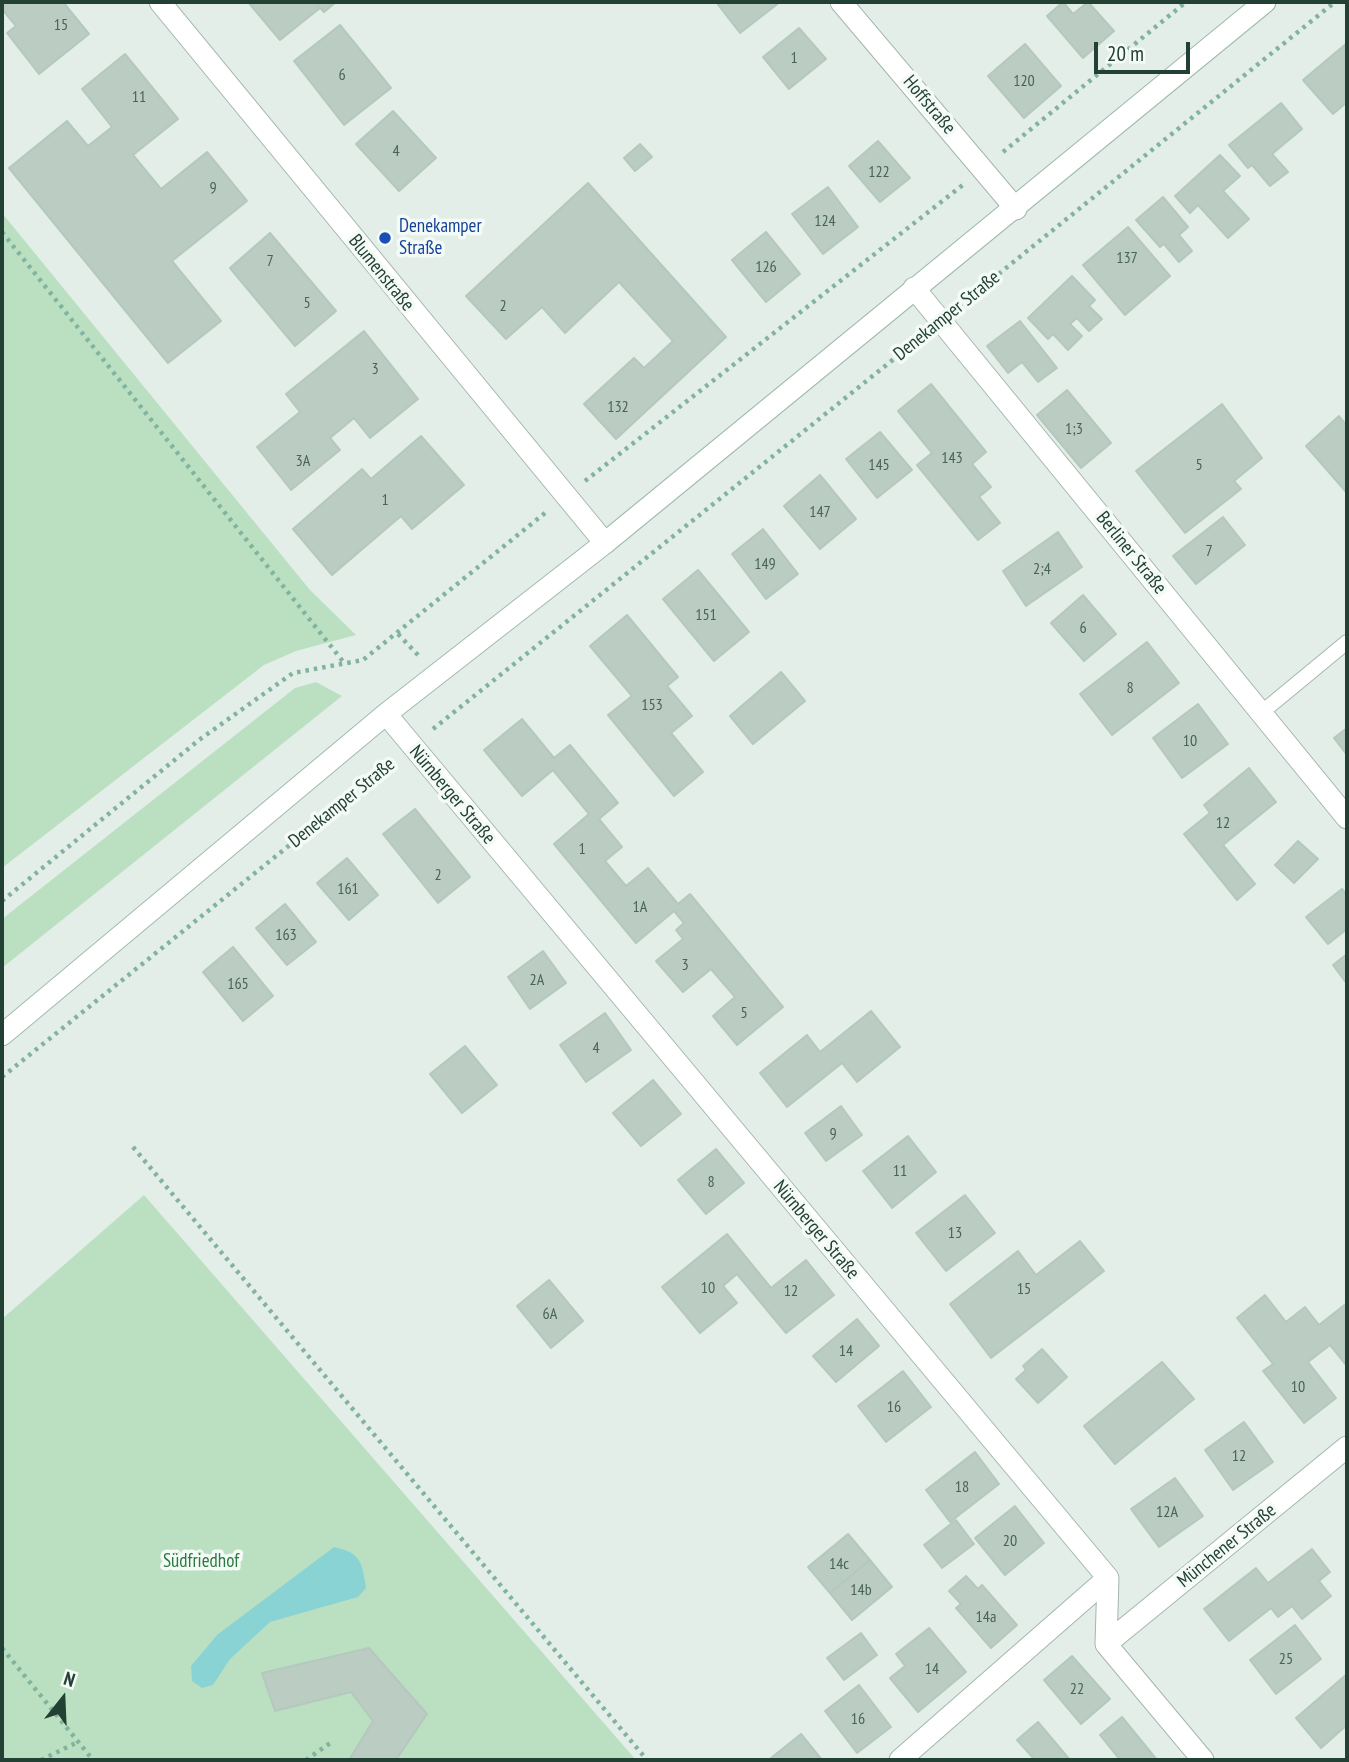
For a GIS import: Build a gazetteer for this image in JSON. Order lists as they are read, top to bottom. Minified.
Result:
{"streets":{"street":["Hoffstraße","Blumenstraße","Denekamper Straße","Berliner Straße","Nürnberger Straße","Münchener Straße"]},"crossings":[["Hoffstraße","Denekamper Straße"],["Blumenstraße","Denekamper Straße"],["Denekamper Straße","Berliner Straße"],["Denekamper Straße","Nürnberger Straße"]],"parks":["Südfriedhof"],"places":["Denekamper Straße"],"house_numbers":["15","1","6","120","11","4","122","9","124","137","7","126","5","2","3","132","1;3","143","3A","145","5","1","147","7","149","2;4","151","6","8","153","10","12","1","2","161","1A","163","3","2A","165","5","4","9","11","8","13","10","15","12","6A","14","10","16","12","18","12A","20","14c","14b","14a","25","14","22","16"],"scale_bar":"20 m","north":"top"}
